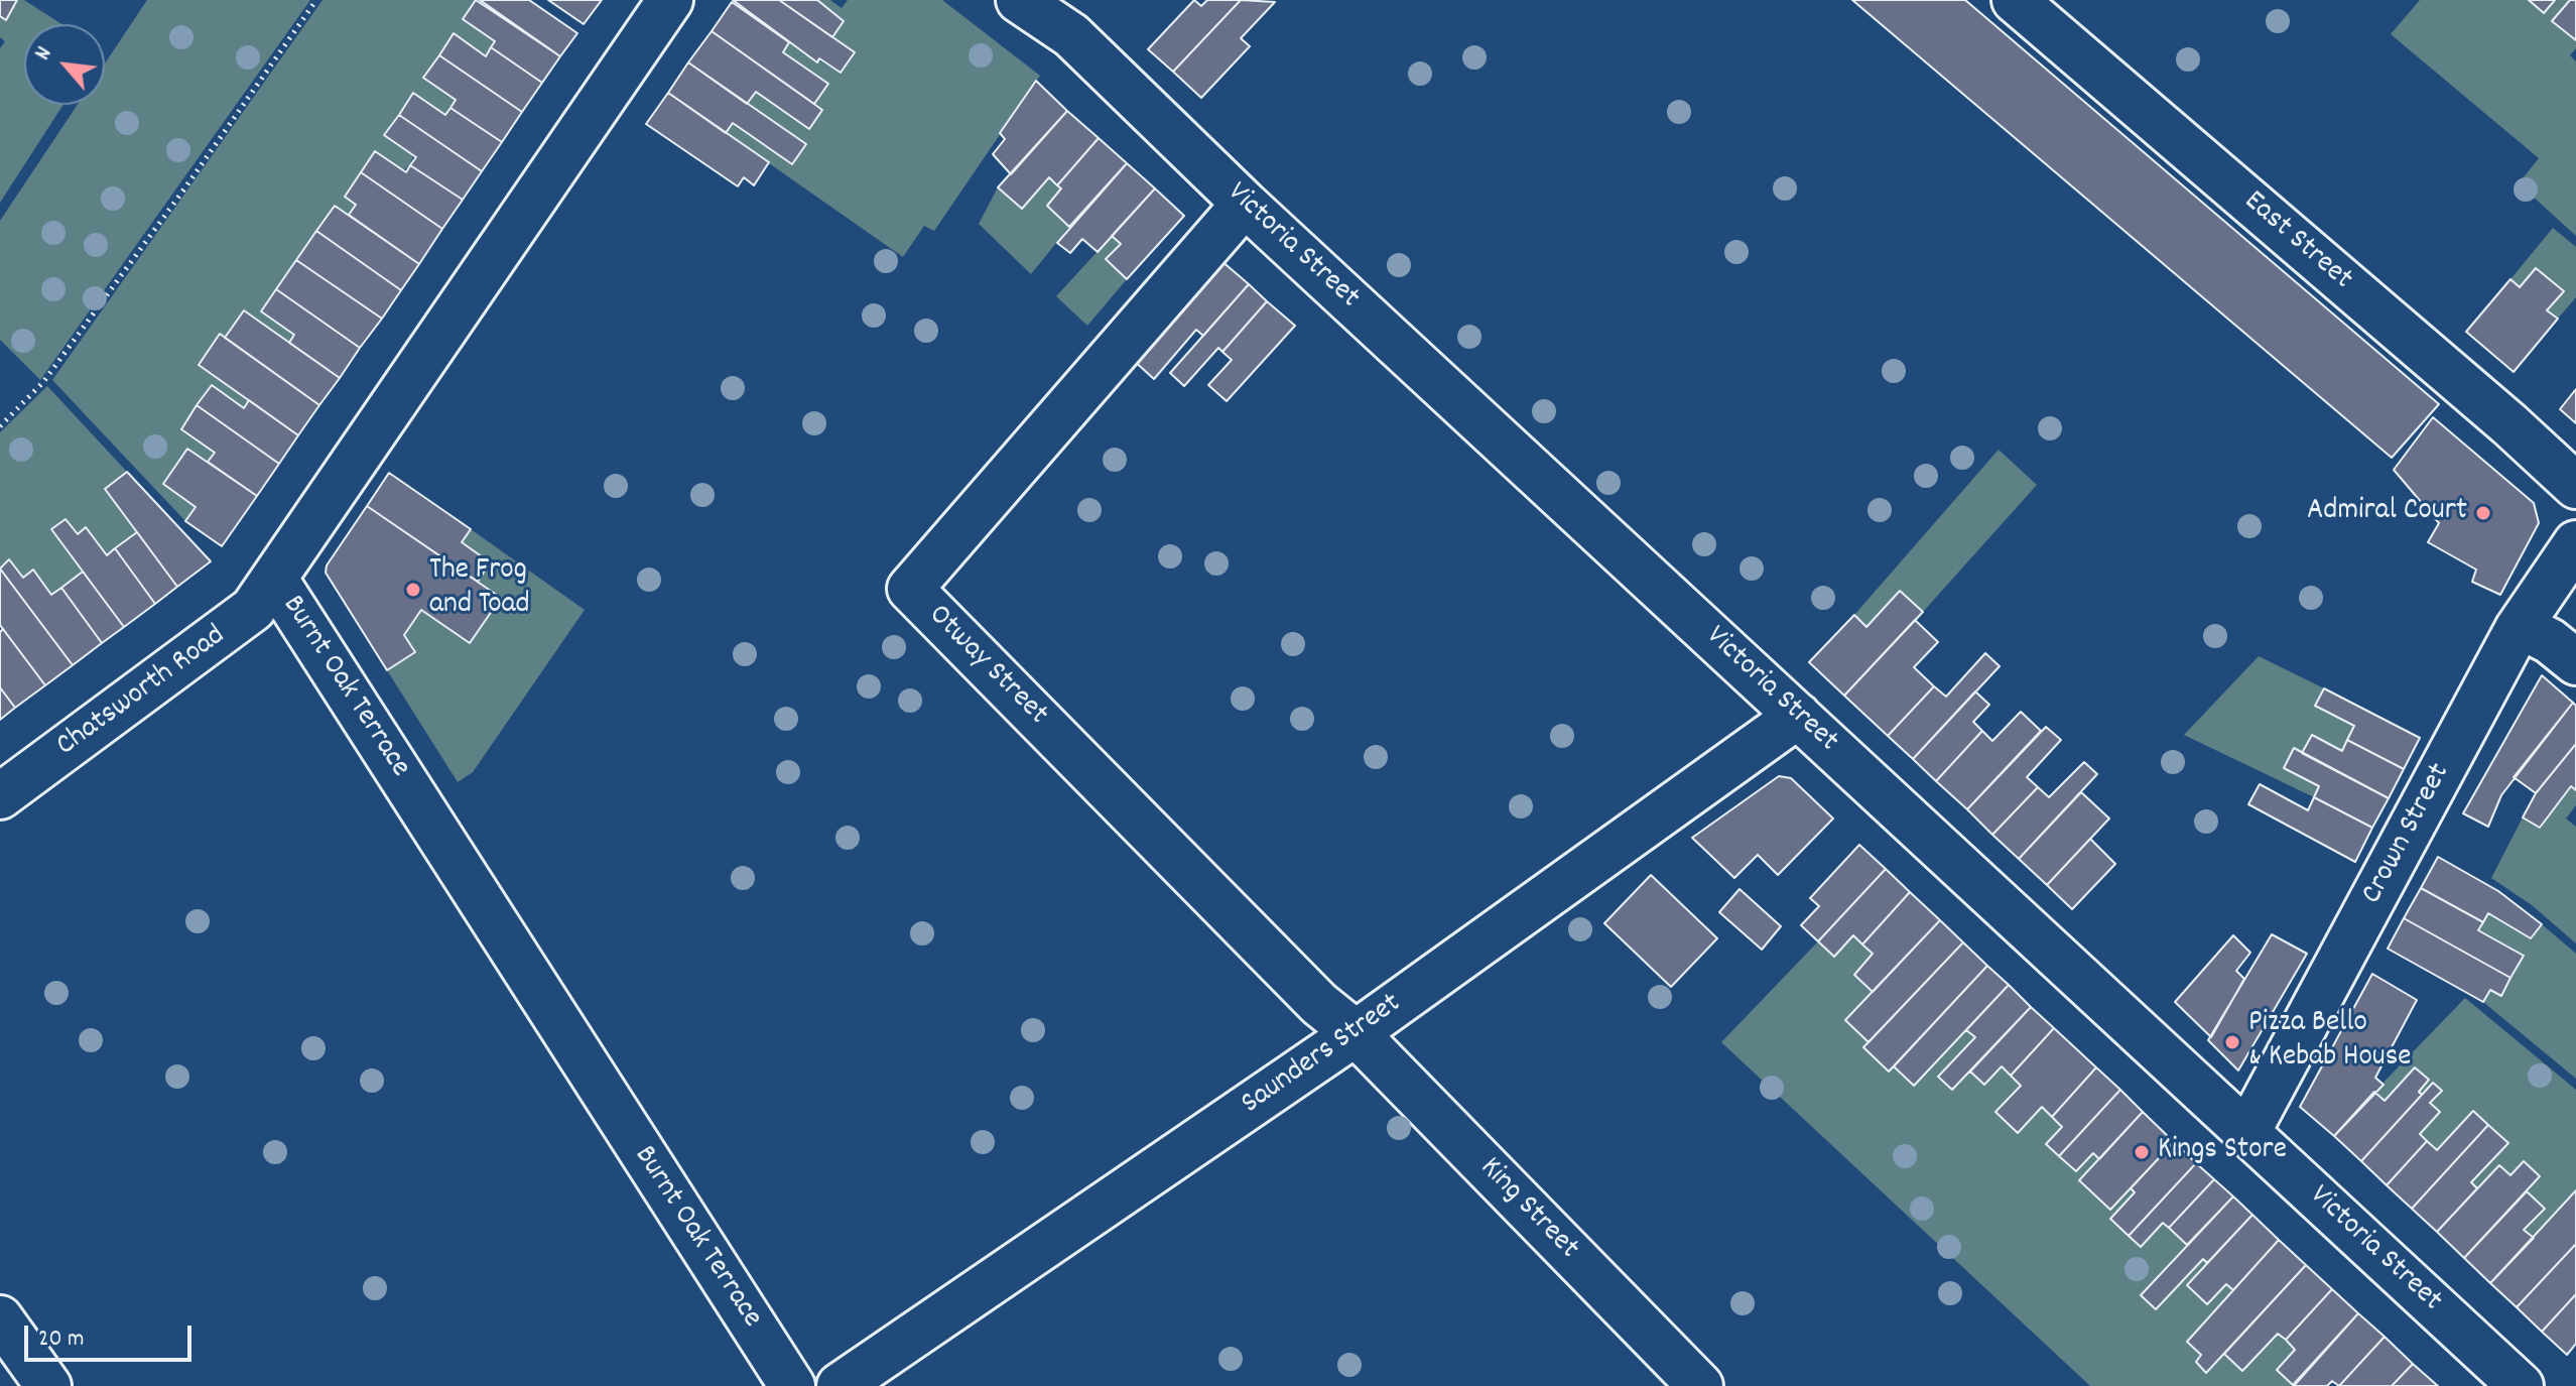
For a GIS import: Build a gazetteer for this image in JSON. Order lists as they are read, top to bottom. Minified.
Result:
{"streets":{"street":["East Street","Victoria Street","Otway Street","Burnt Oak Terrace","Chatsworth Road","Crown Street","Saunders Street","King Street"]},"crossings":[["Victoria Street","Otway Street"],["Victoria Street","Crown Street"],["Victoria Street","Saunders Street"],["Otway Street","Saunders Street"],["Otway Street","King Street"],["Burnt Oak Terrace","Chatsworth Road"],["Saunders Street","King Street"]],"places":["Admiral Court","The Frog and Toad","Pizza Bello & Kebab House","Kings Store"],"scale_bar":"20 m","north":"top left"}
